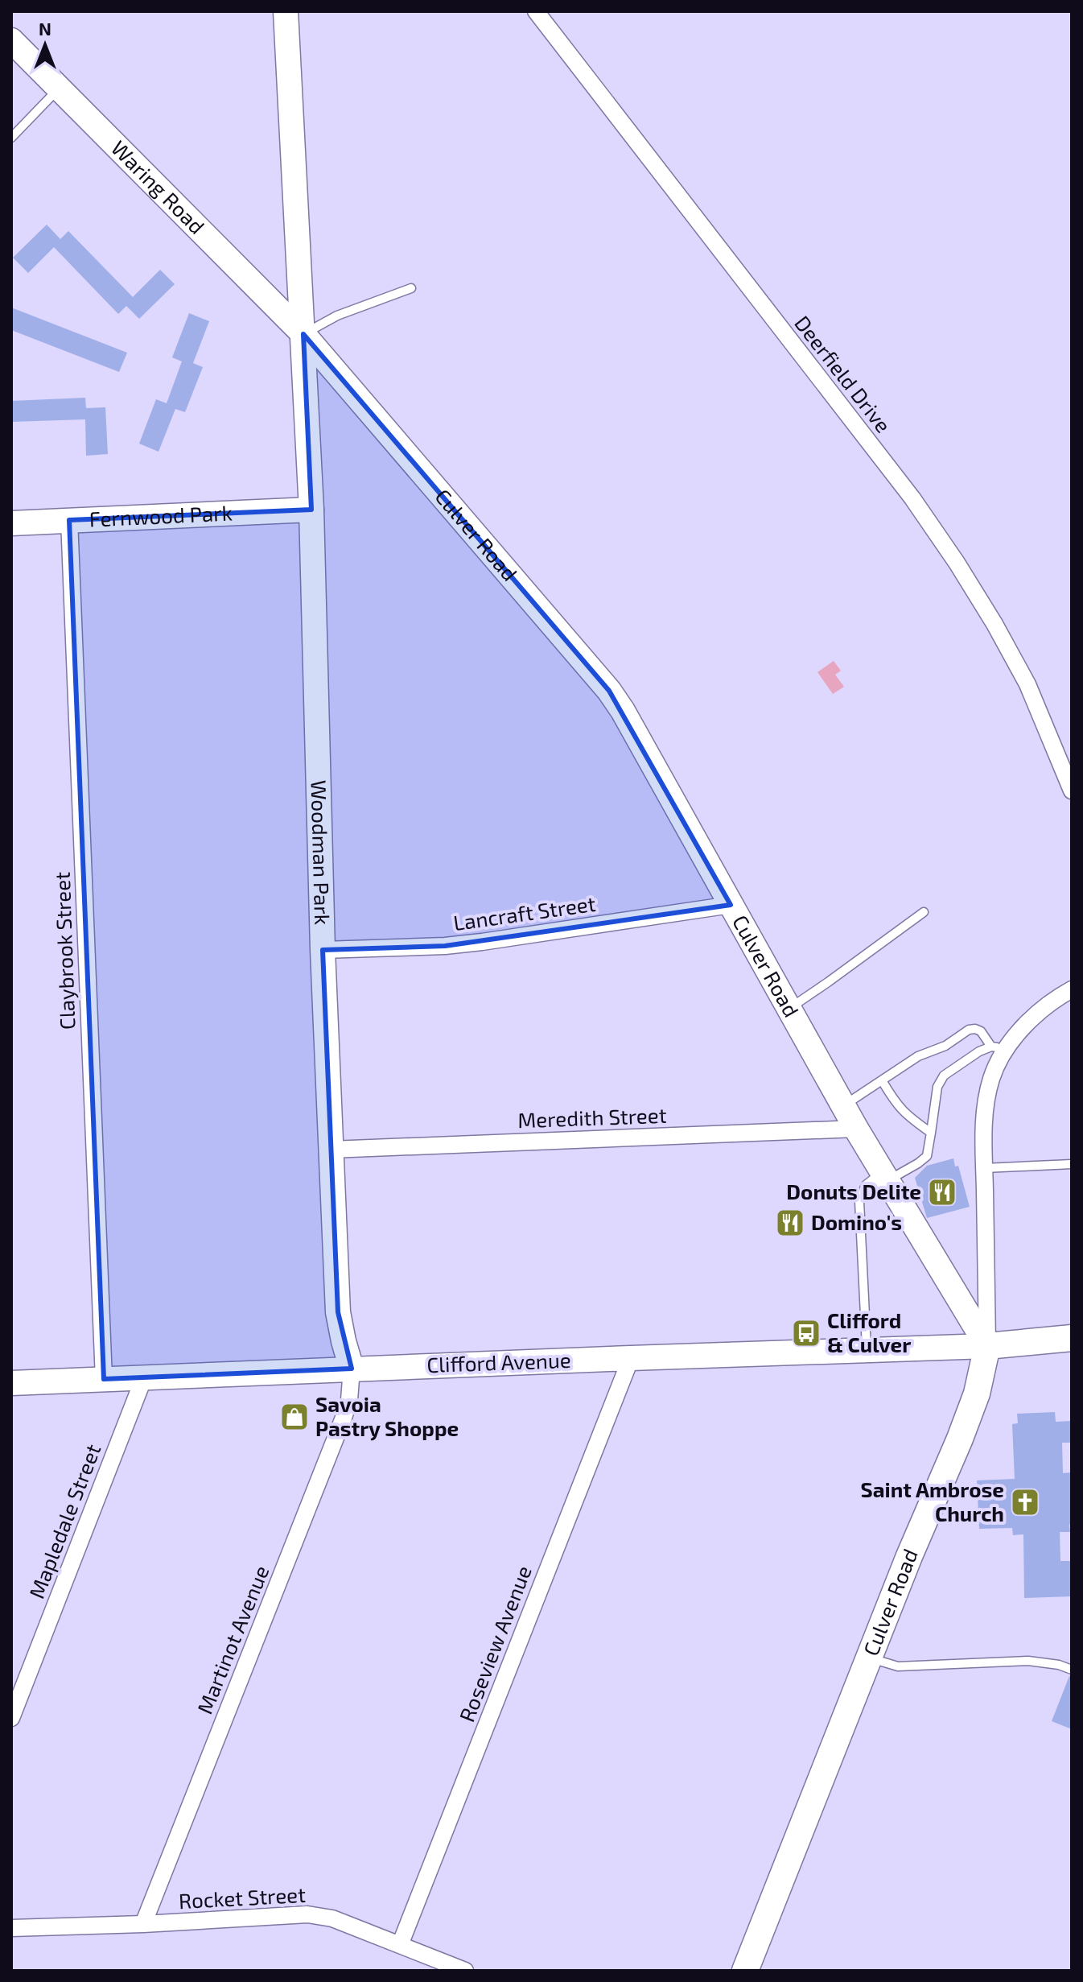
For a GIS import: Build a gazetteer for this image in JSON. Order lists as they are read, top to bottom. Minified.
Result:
{"streets":{"main road":["Waring Road","Fernwood Park","Culver Road","Woodman Park","Clifford Avenue"],"street":["Deerfield Drive","Lancraft Street","Claybrook Street","Meredith Street","Mapledale Street","Martinot Avenue","Roseview Avenue","Rocket Street"]},"crossings":[["Waring Road","Culver Road"],["Waring Road","Woodman Park"],["Fernwood Park","Woodman Park"],["Fernwood Park","Claybrook Street"],["Culver Road","Woodman Park"],["Culver Road","Lancraft Street"],["Culver Road","Meredith Street"],["Culver Road","Clifford Avenue"],["Woodman Park","Lancraft Street"],["Woodman Park","Meredith Street"],["Woodman Park","Clifford Avenue"],["Woodman Park","Martinot Avenue"],["Claybrook Street","Clifford Avenue"],["Clifford Avenue","Mapledale Street"],["Clifford Avenue","Martinot Avenue"],["Clifford Avenue","Roseview Avenue"],["Martinot Avenue","Rocket Street"],["Roseview Avenue","Rocket Street"]],"places":{"restaurant":["Donuts Delite","Domino's"],"bus stop":["Clifford & Culver"],"shop":["Savoia Pastry Shoppe"],"church":["Saint Ambrose Church"]},"north":"top"}
